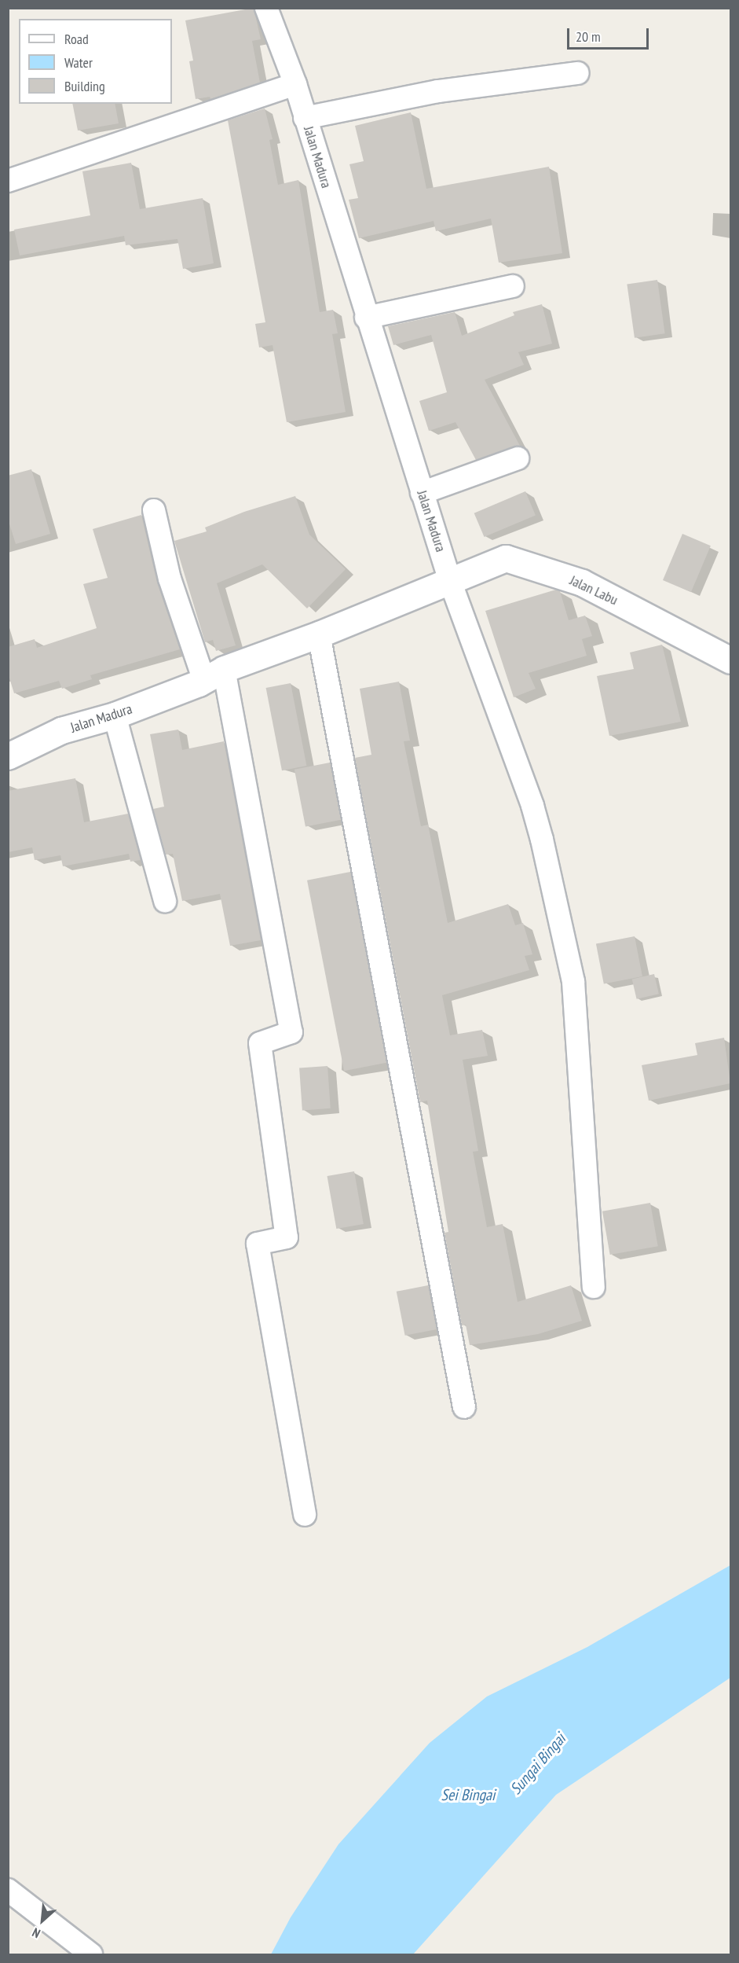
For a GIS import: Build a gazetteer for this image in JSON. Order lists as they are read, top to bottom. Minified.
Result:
{"streets":{"street":["Jalan Madura","Jalan Labu"]},"crossings":[["Jalan Madura","Jalan Labu"]],"water":["Sungai Bingai","Sei Bingai"],"legend":["Road","Water","Building"],"scale_bar":"20 m","north":"bottom left"}
